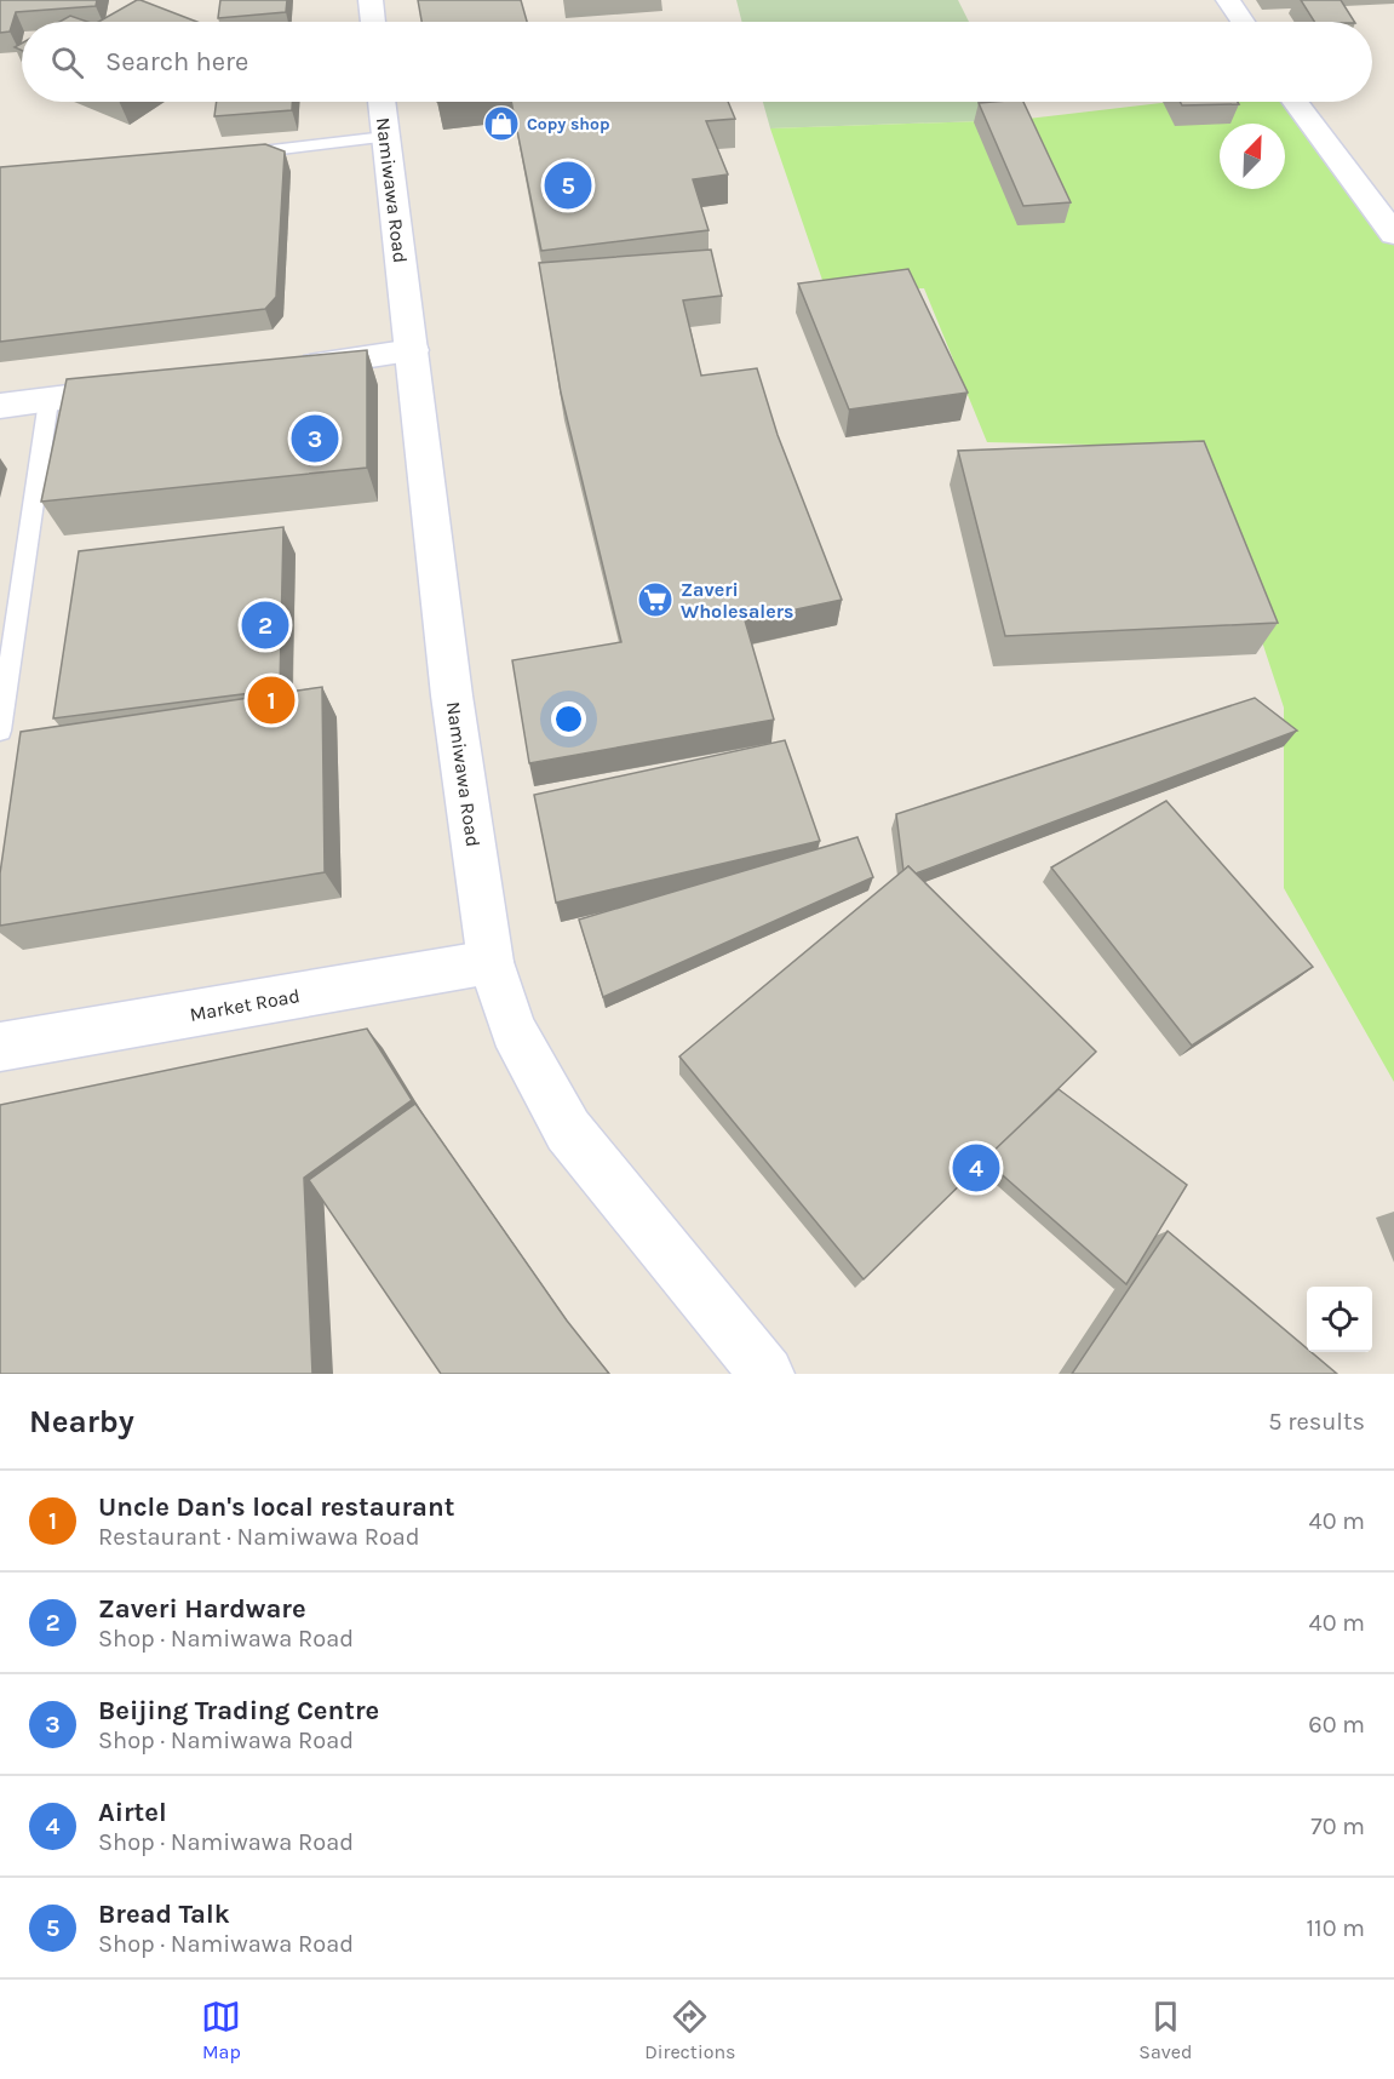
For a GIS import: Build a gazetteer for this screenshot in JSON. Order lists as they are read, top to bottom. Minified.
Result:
{"streets":{"street":["Namiwawa Road","Market Road"]},"crossings":[["Namiwawa Road","Market Road"]],"places":{"shop":["Copy shop"],"supermarket":["Zaveri Wholesalers"]},"north":"top right","page":{"search":"Search here","pins":["5","3","2","1","4"],"heading":["Nearby","5 results"],"list":[{"mark":"1","name":"Uncle Dan's local restaurant","note":"Restaurant · Namiwawa Road","value":"40 m"},{"mark":"2","name":"Zaveri Hardware","note":"Shop · Namiwawa Road","value":"40 m"},{"mark":"3","name":"Beijing Trading Centre","note":"Shop · Namiwawa Road","value":"60 m"},{"mark":"4","name":"Airtel","note":"Shop · Namiwawa Road","value":"70 m"},{"mark":"5","name":"Bread Talk","note":"Shop · Namiwawa Road","value":"110 m"}],"nav":["Map","Directions","Saved"]}}
